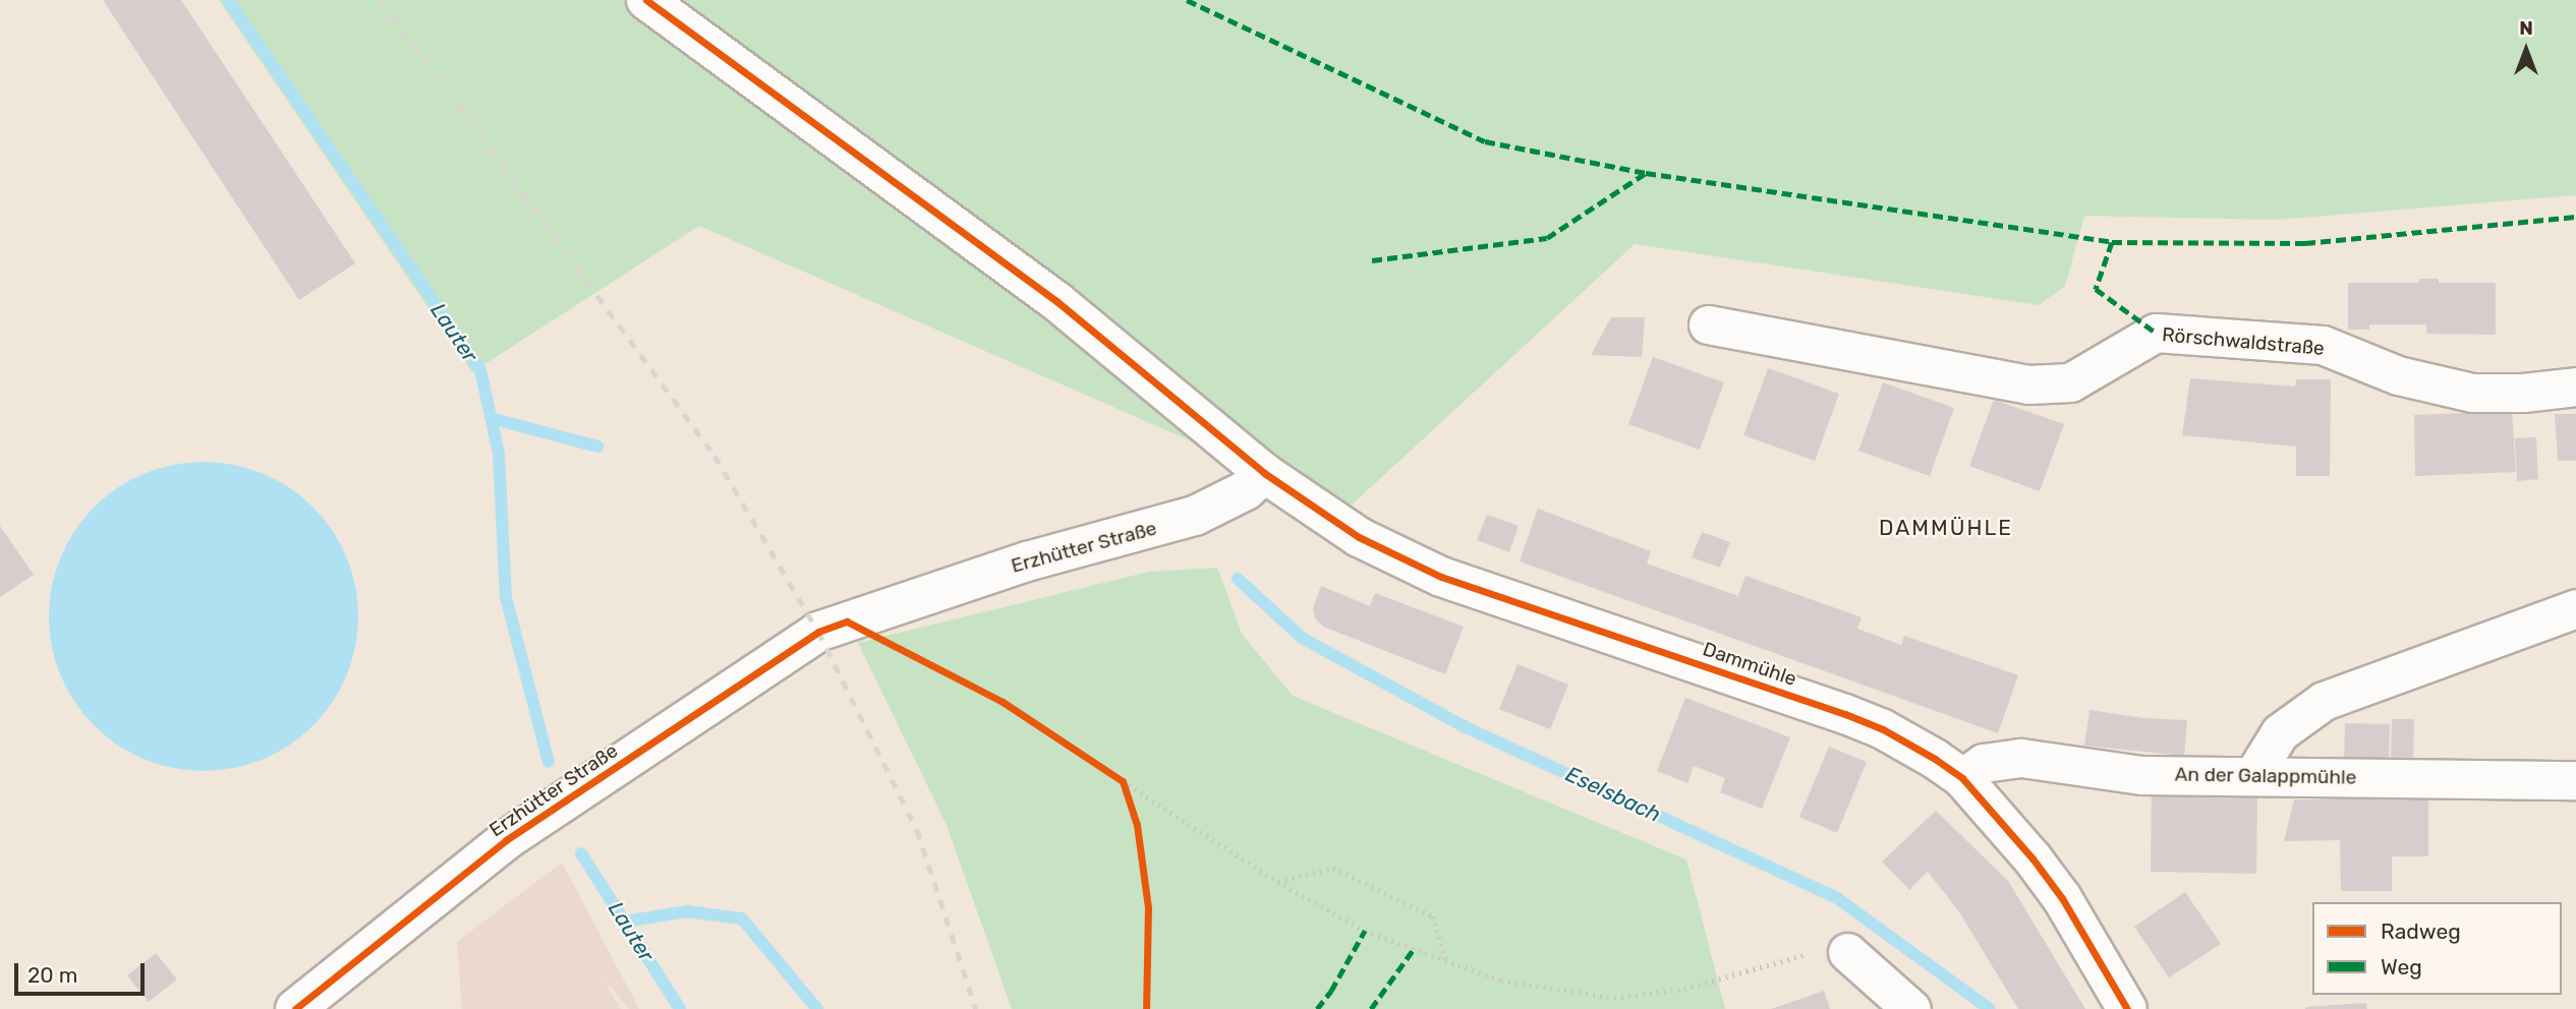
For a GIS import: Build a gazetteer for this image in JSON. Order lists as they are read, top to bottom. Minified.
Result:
{"streets":{"street":["Rörschwaldstraße","Erzhütter Straße","Dammühle","An der Galappmühle"]},"crossings":[["Erzhütter Straße","Dammühle"],["Dammühle","An der Galappmühle"]],"districts":["DAMMÜHLE"],"water":["Lauter","Eselsbach"],"legend":["Radweg","Weg"],"scale_bar":"20 m","north":"top"}
